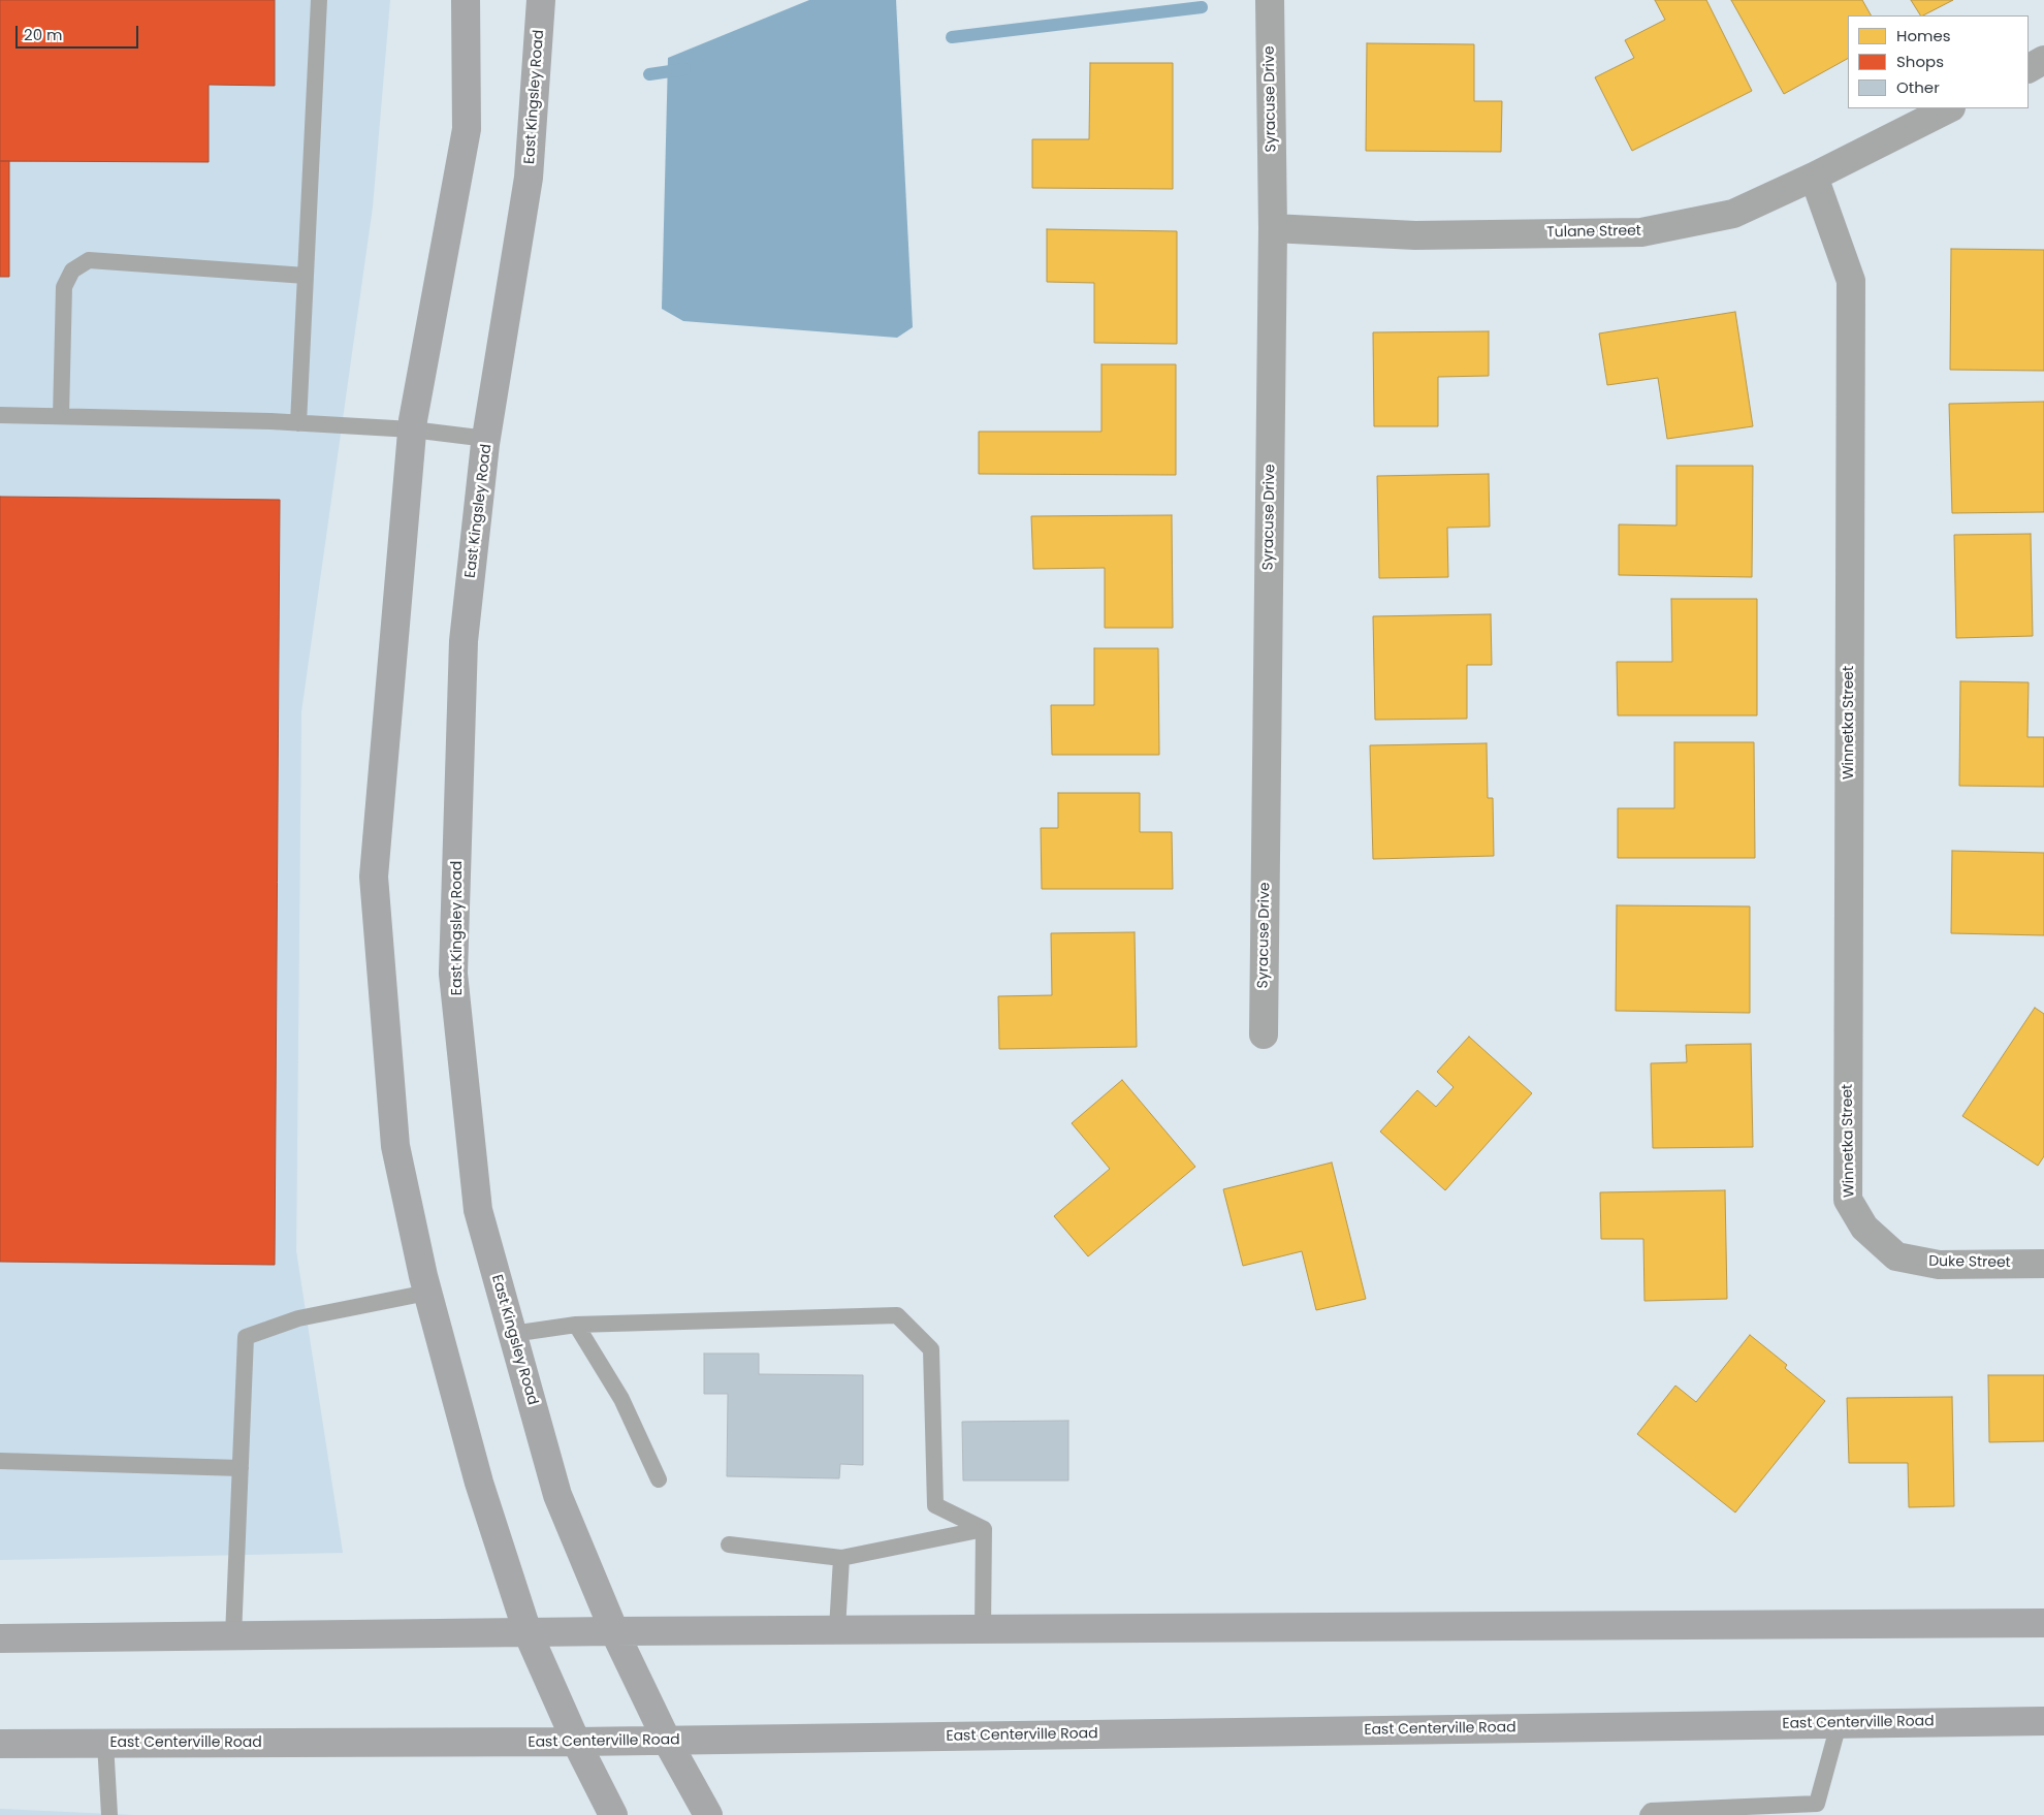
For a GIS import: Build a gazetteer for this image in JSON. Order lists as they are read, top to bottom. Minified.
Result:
{"streets":{"main road":["East Kingsley Road","East Centerville Road"],"street":["Syracuse Drive","Tulane Street","Winnetka Street","Duke Street"]},"crossings":[["East Kingsley Road","East Centerville Road"],["Syracuse Drive","Tulane Street"],["Tulane Street","Winnetka Street"],["Winnetka Street","Duke Street"]],"legend":["Homes","Shops","Other"],"scale_bar":"20 m"}
